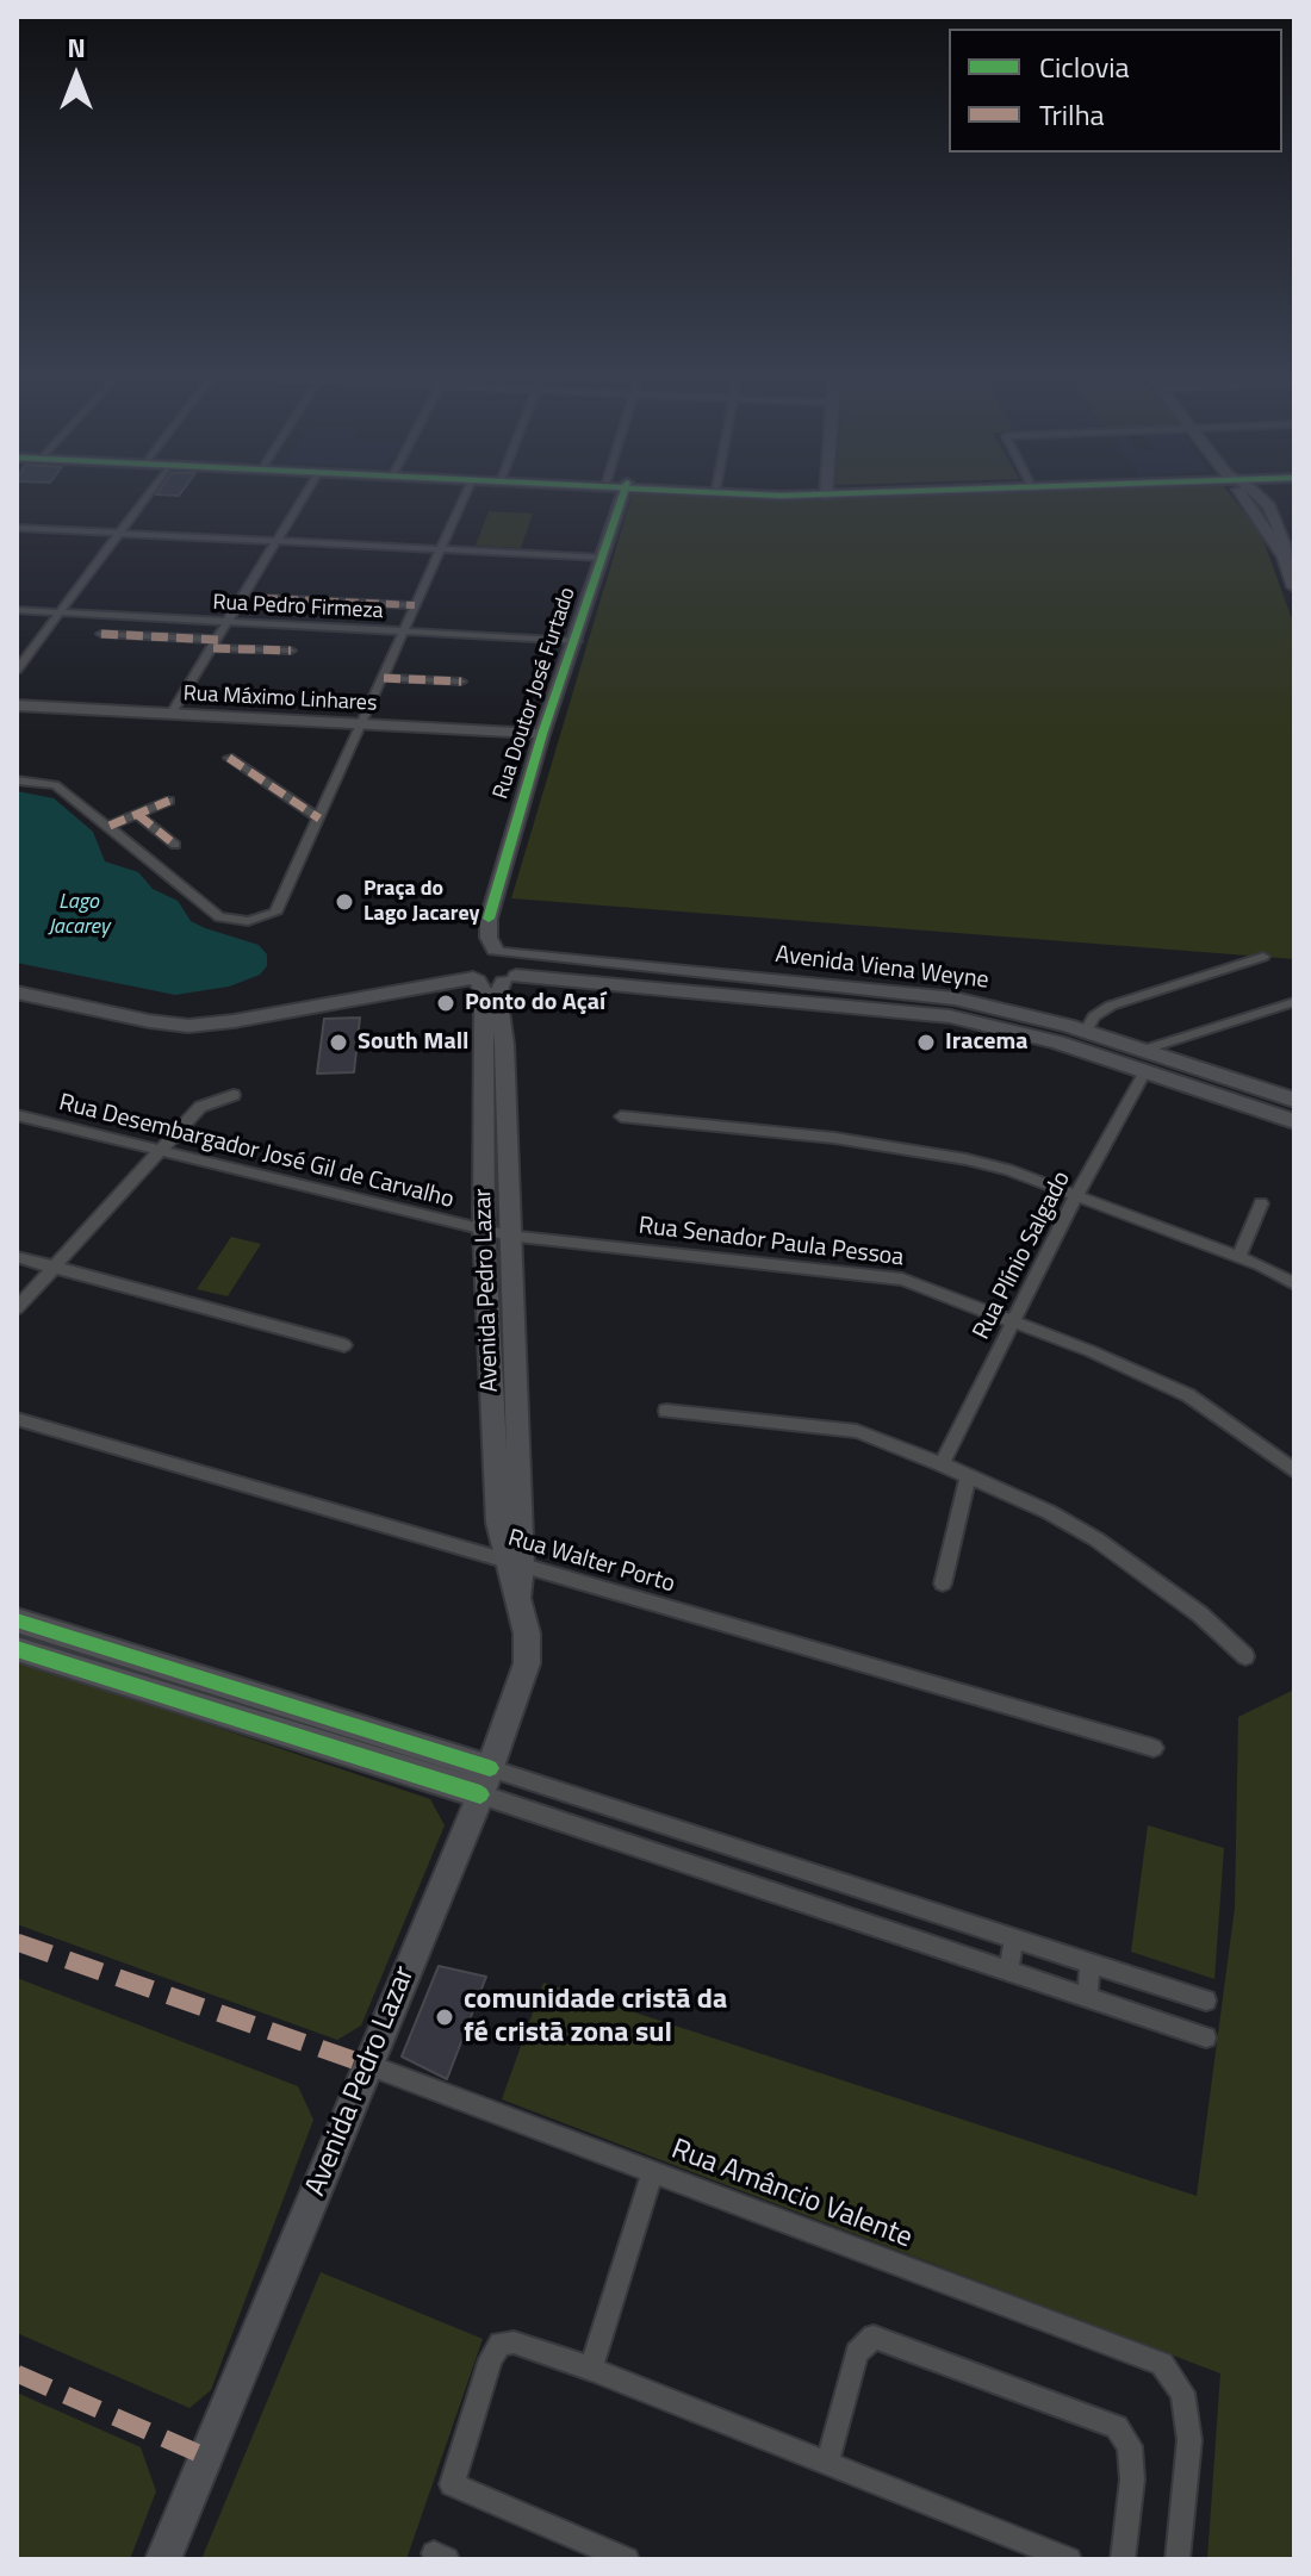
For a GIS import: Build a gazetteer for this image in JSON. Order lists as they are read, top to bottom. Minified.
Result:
{"streets":{"street":["Rua Pedro Firmeza","Rua Doutor José Furtado","Rua Máximo Linhares","Avenida Viena Weyne","Rua Desembargador José Gil de Carvalho","Rua Senador Paula Pessoa","Rua Plínio Salgado","Avenida Pedro Lazar","Rua Walter Porto","Rua Amâncio Valente"]},"crossings":[["Rua Pedro Firmeza","Rua Doutor José Furtado"],["Rua Doutor José Furtado","Rua Máximo Linhares"],["Rua Doutor José Furtado","Avenida Viena Weyne"],["Rua Doutor José Furtado","Avenida Pedro Lazar"],["Avenida Viena Weyne","Rua Plínio Salgado"],["Avenida Viena Weyne","Avenida Pedro Lazar"],["Rua Desembargador José Gil de Carvalho","Rua Senador Paula Pessoa"],["Rua Desembargador José Gil de Carvalho","Avenida Pedro Lazar"],["Rua Senador Paula Pessoa","Rua Plínio Salgado"],["Rua Senador Paula Pessoa","Avenida Pedro Lazar"],["Avenida Pedro Lazar","Rua Walter Porto"],["Avenida Pedro Lazar","Rua Amâncio Valente"]],"water":["Lago Jacarey"],"places":["Praça do Lago Jacarey","Ponto do Açaí","South Mall","Iracema","comunidade cristã da fé cristã zona sul"],"legend":["Ciclovia","Trilha"],"north":"top"}
